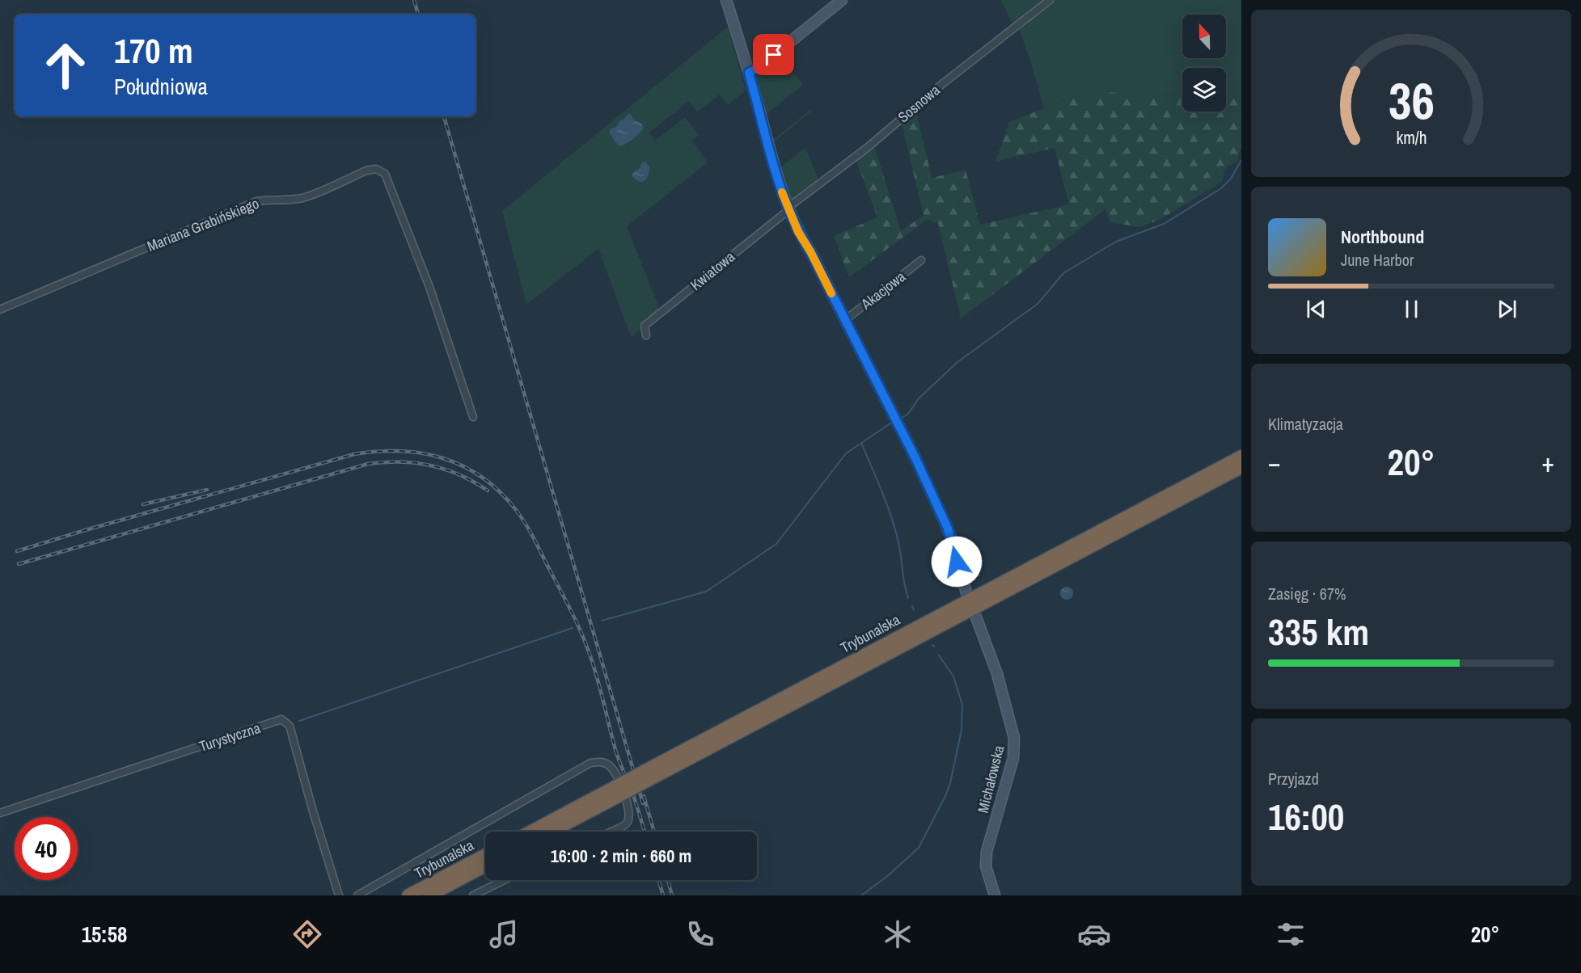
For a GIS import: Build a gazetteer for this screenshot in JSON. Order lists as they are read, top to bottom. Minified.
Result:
{"streets":{"highway":["Trybunalska"],"street":["Sosnowa","Mariana Grabińskiego","Kwiatowa","Akacjowa","Turystyczna","Michałowska"]},"crossings":[["Sosnowa","Kwiatowa"]],"north":"top","page":{"turn":["170 m","Południowa"],"song":["Northbound","June Harbor"],"tile":["Klimatyzacja",["Zasięg · 67%","335 km"],["Przyjazd","16:00"]],"heat":["−","20°","+"],"limit":"40","trip":"16:00 · 2 min · 660 m","tabs":["15:58","20°"],"gauge":["36","km/h"]}}
